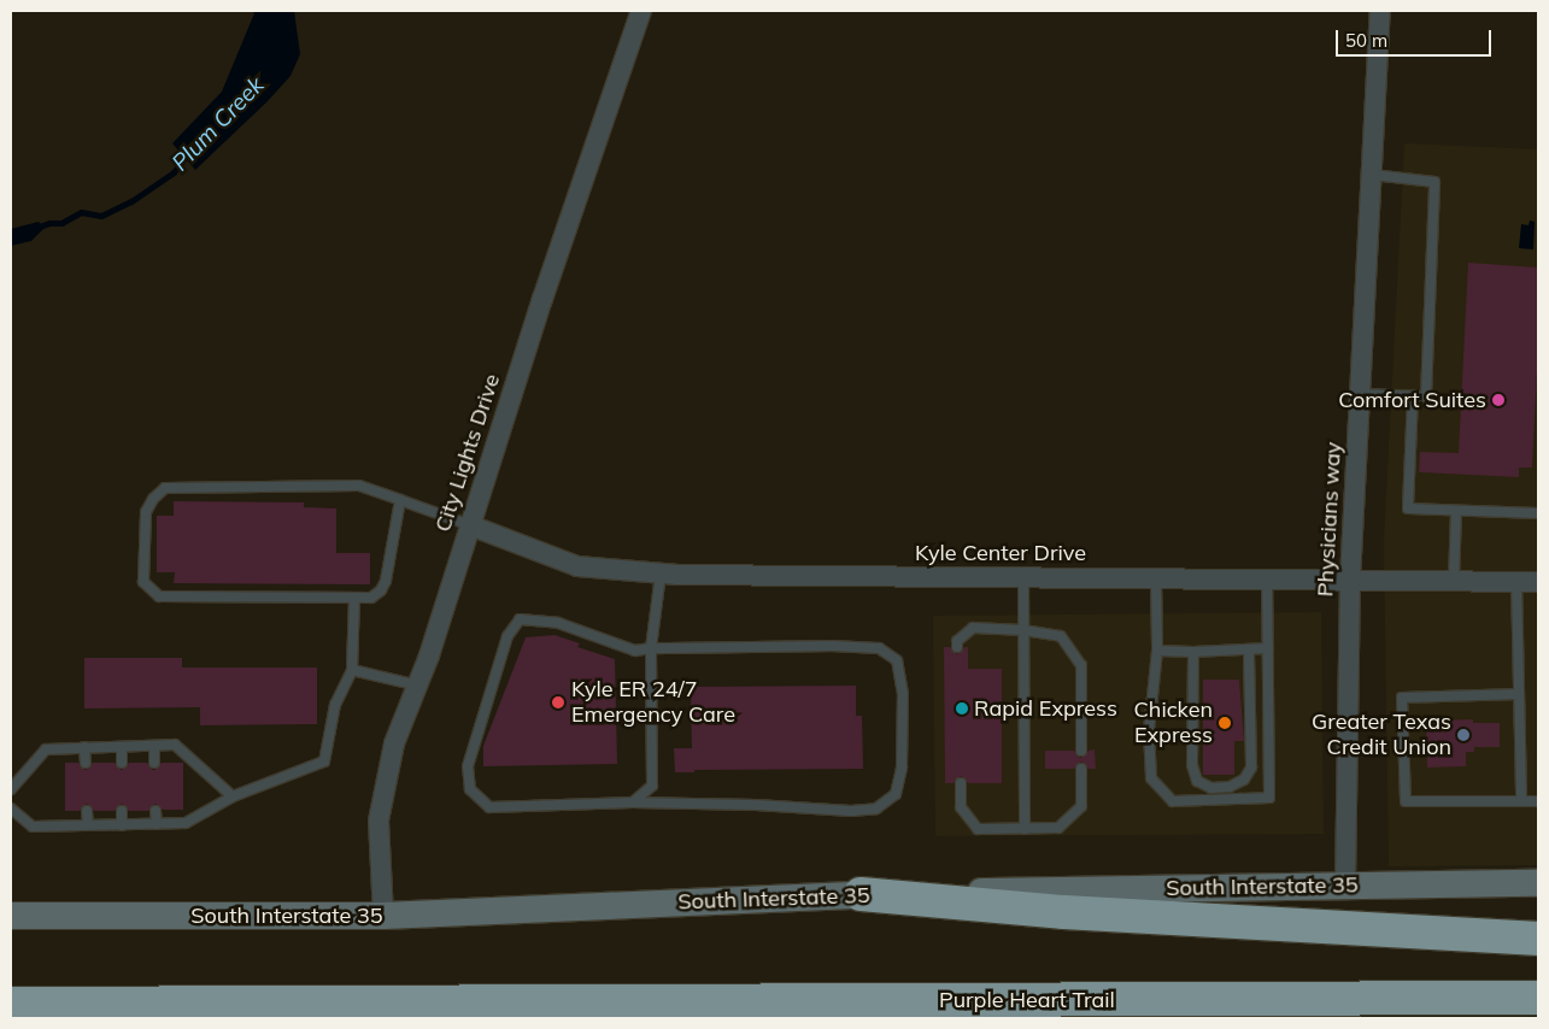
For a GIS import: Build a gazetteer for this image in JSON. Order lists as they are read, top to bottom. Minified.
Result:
{"streets":{"highway":["Purple Heart Trail"],"main road":["South Interstate 35"],"street":["City Lights Drive","Physicians way","Kyle Center Drive"]},"crossings":[["City Lights Drive","Kyle Center Drive"],["City Lights Drive","South Interstate 35"],["Physicians way","Kyle Center Drive"],["Physicians way","South Interstate 35"]],"water":["Plum Creek"],"places":["Comfort Suites","Kyle ER 24/7 Emergency Care","Rapid Express","Chicken Express","Greater Texas Credit Union"],"scale_bar":"50 m"}
